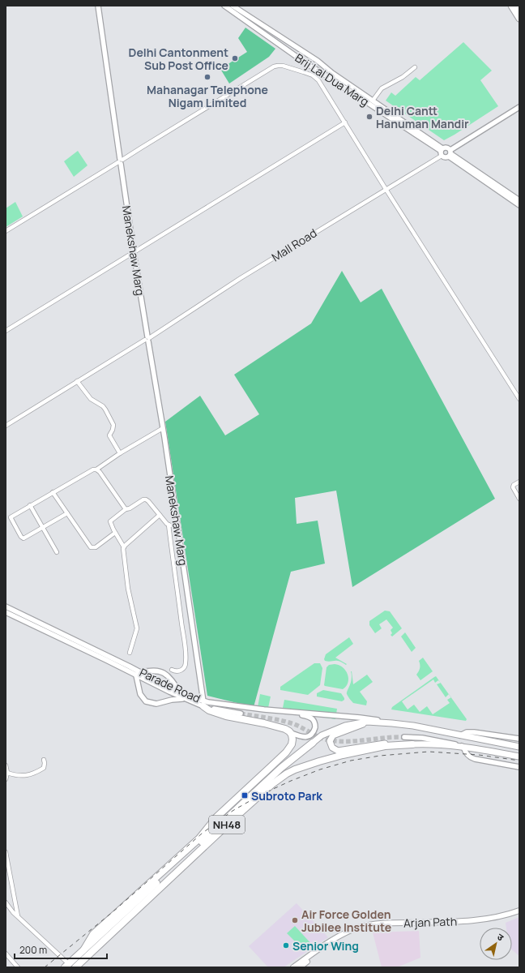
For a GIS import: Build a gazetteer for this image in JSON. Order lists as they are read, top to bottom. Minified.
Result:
{"streets":{"highway":["NH48"],"main road":["Arjan Path"],"street":["Brij Lal Dua Marg","Mall Road","Manekshaw Marg","Parade Road"]},"crossings":[["Brij Lal Dua Marg","Mall Road"],["Mall Road","Manekshaw Marg"],["Manekshaw Marg","Parade Road"],["Parade Road","NH48"]],"places":{"other":["Delhi Cantonment Sub Post Office","Mahanagar Telephone Nigam Limited","Delhi Cantt Hanuman Mandir","Air Force Golden Jubilee Institute","Senior Wing"],"transit":["Subroto Park"]},"scale_bar":"200 m","north":"top right"}
